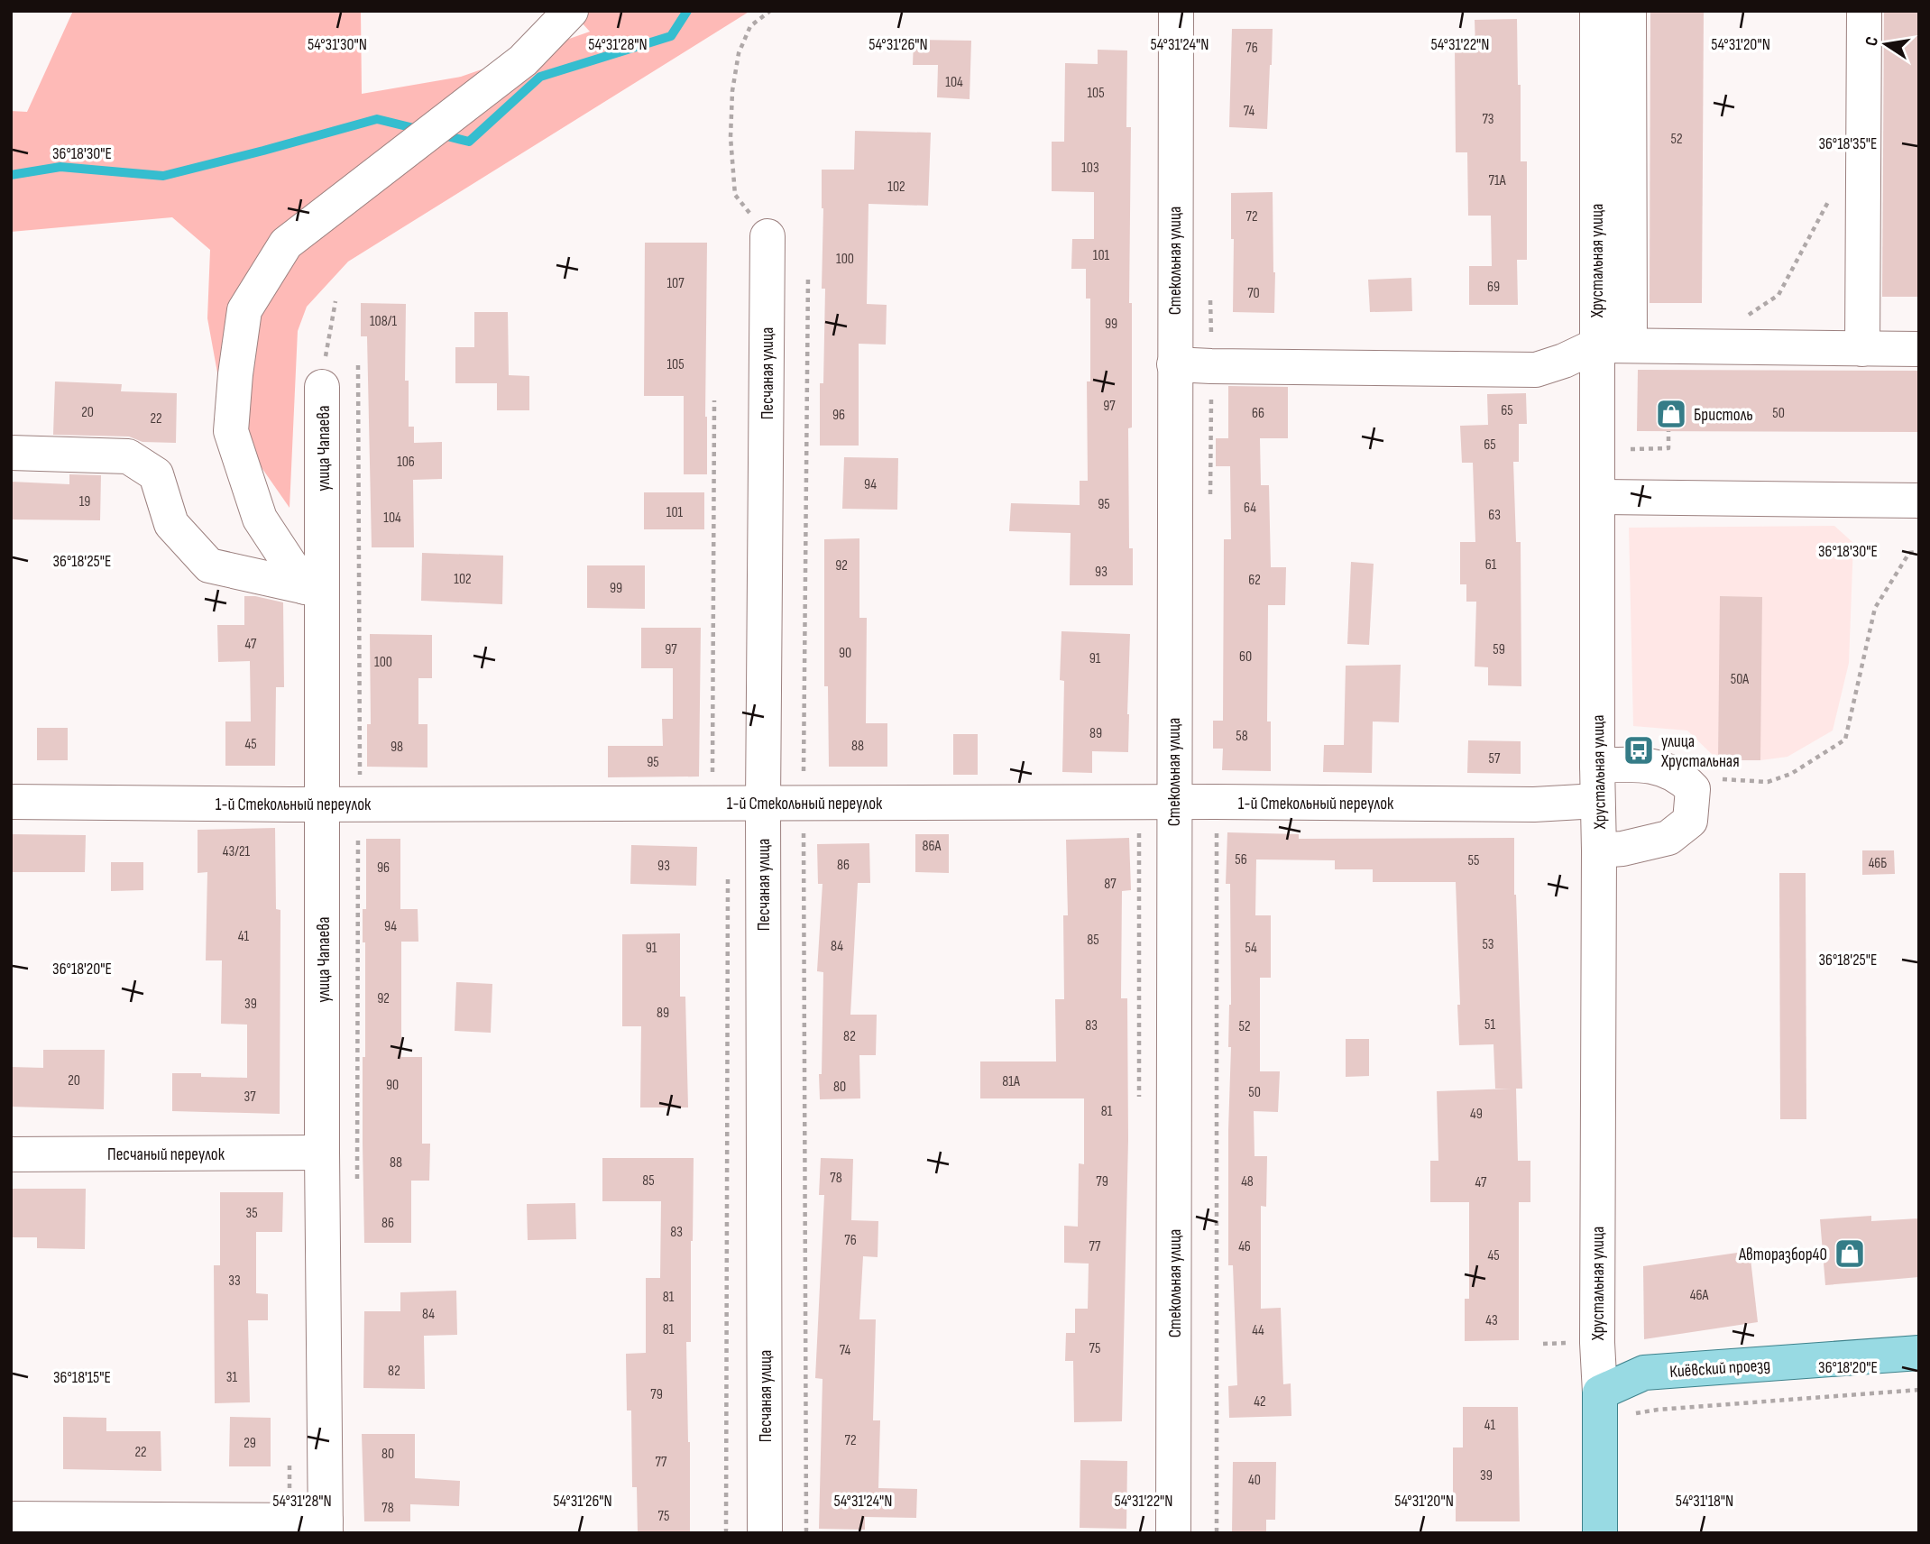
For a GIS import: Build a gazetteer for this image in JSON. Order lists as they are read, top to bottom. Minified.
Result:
{"streets":{"main road":["Хрустальная улица","Киёвский проезд"],"street":["Стекольная улица","Песчаная улица","улица Чапаева","1-й Стекольный переулок","Песчаный переулок"]},"crossings":[["Стекольная улица","1-й Стекольный переулок"],["Хрустальная улица","1-й Стекольный переулок"],["Хрустальная улица","Киёвский проезд"],["Песчаная улица","1-й Стекольный переулок"],["улица Чапаева","1-й Стекольный переулок"],["улица Чапаева","Песчаный переулок"]],"places":{"shop":["Бристоль","Авторазбор40"],"bus stop":["улица Хрустальная"]},"house_numbers":["76","104","105","74","73","52","103","71А","102","72","101","100","107","69","70","108/1","99","105","97","65","20","66","50","96","22","65","106","94","19","95","64","101","63","104","61","92","93","102","62","99","47","97","59","90","60","91","100","50А","89","58","45","88","98","57","95","86А","43/21","56","55","46Б","86","93","96","87","94","41","85","53","84","91","54","92","39","89","51","83","52","82","20","81А","90","80","50","37","81","49","88","78","85","79","48","47","35","86","83","76","77","46","45","33","46А","81","84","43","81","44","75","74","82","31","79","42","41","72","29","22","80","77","39","40","78","75"],"north":"left","coordinates":["54°31'30\"N","54°31'28\"N","54°31'26\"N","54°31'24\"N","54°31'22\"N","54°31'20\"N","36°18'35\"E","36°18'30\"E","36°18'25\"E","36°18'20\"E","36°18'15\"E","54°31'18\"N"]}
